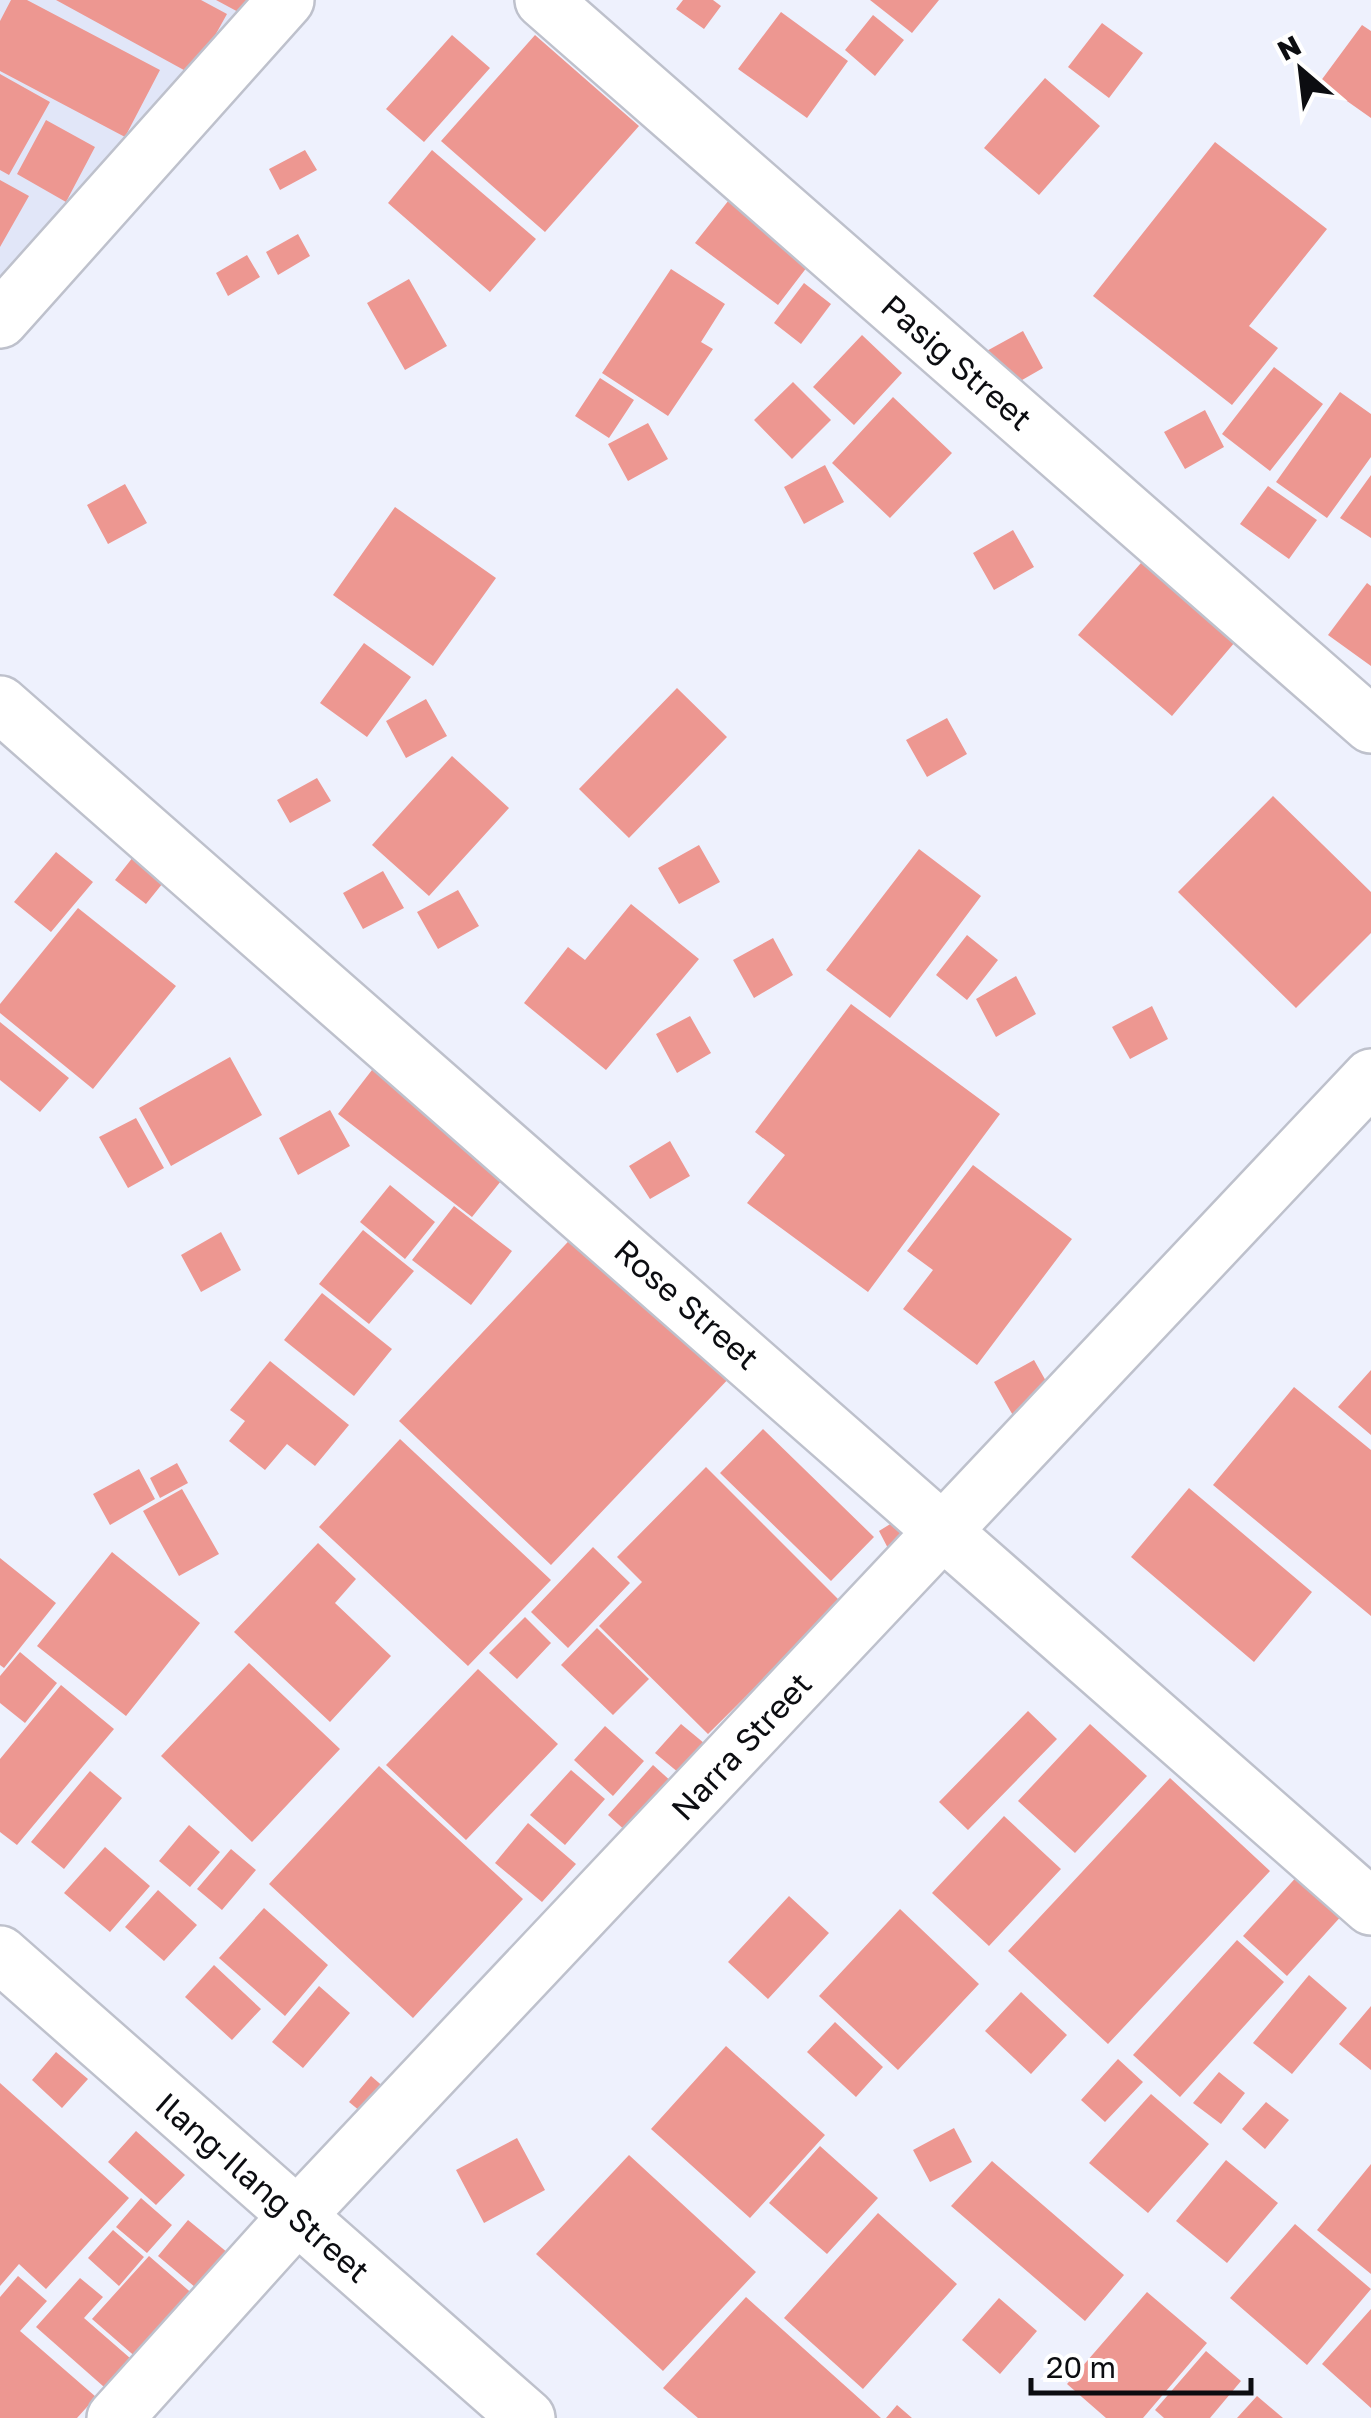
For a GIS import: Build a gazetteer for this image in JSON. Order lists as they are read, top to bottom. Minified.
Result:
{"streets":{"street":["Pasig Street","Rose Street","Narra Street","Ilang-Ilang Street"]},"crossings":[["Rose Street","Narra Street"],["Narra Street","Ilang-Ilang Street"]],"scale_bar":"20 m","north":"top left"}
